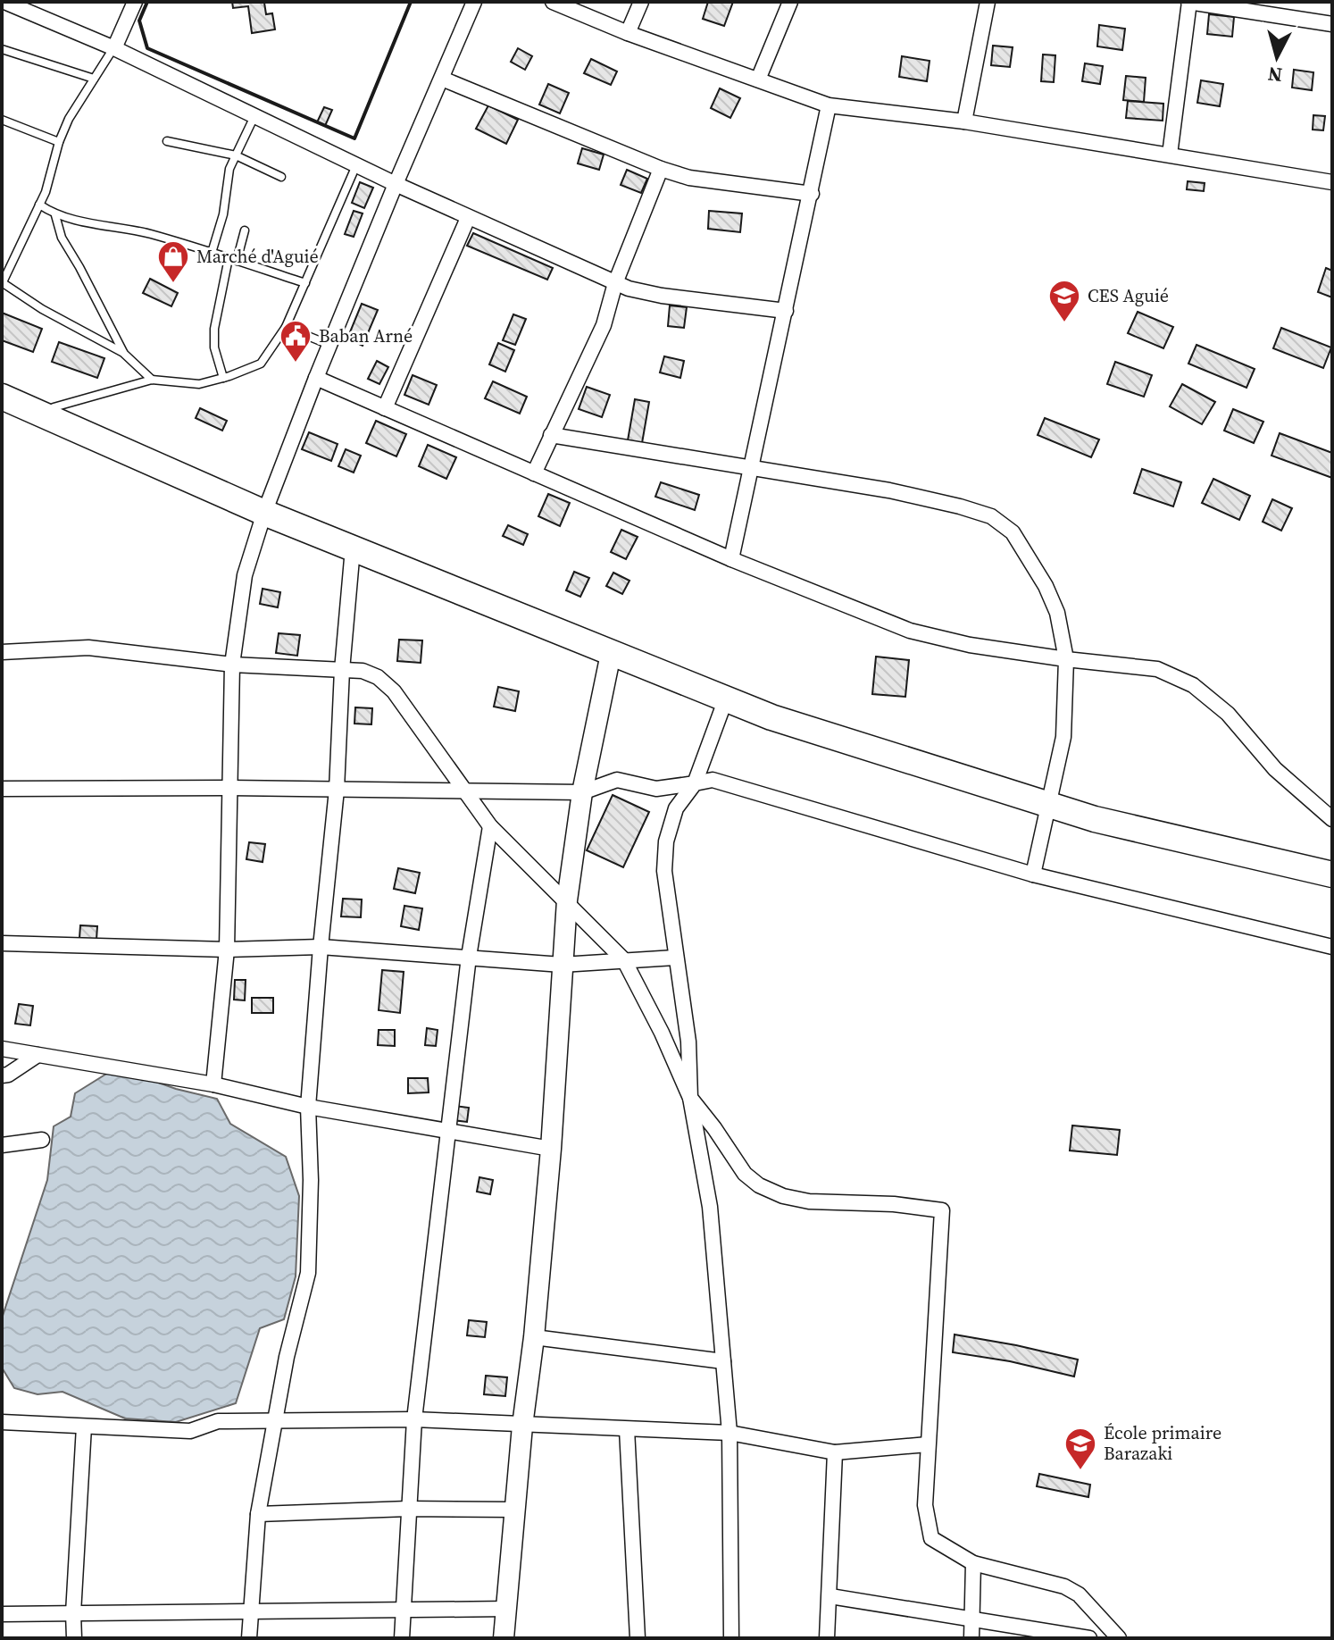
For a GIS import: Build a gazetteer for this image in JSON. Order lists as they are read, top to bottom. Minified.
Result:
{"places":{"shop":["Marché d'Aguié"],"school or university":["CES Aguié","École primaire Barazaki"],"public building":["Baban Arné"]},"north":"bottom"}
